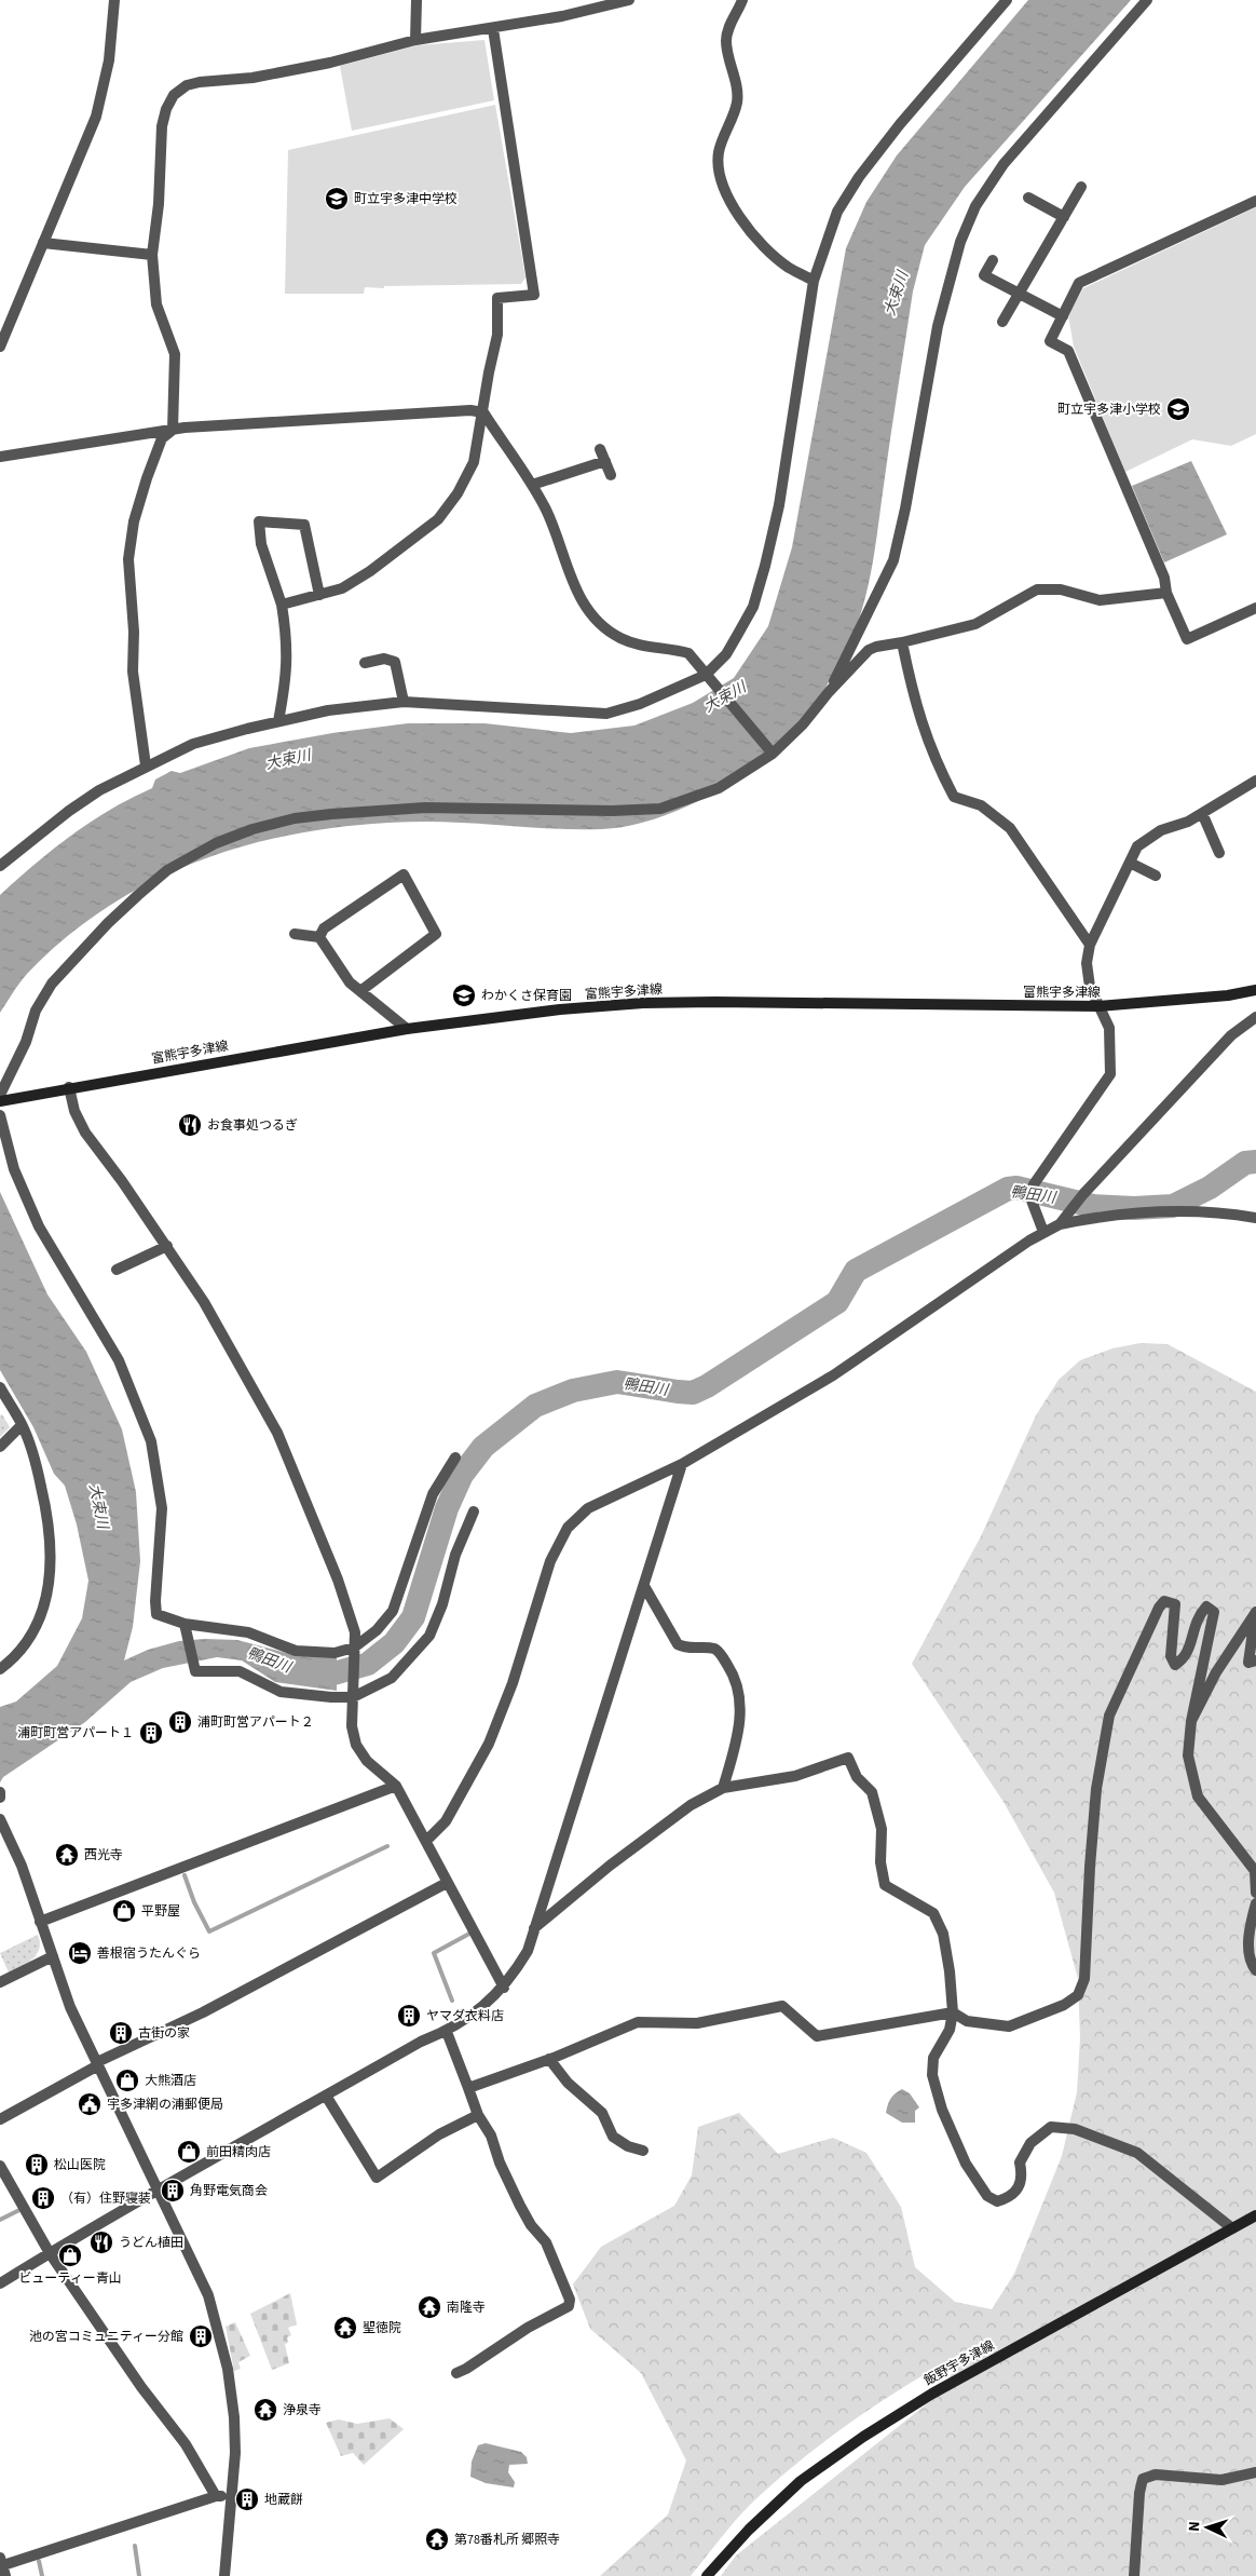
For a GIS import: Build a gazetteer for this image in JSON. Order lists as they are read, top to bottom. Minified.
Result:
{"streets":{"main road":["富熊宇多津線","飯野宇多津線"]},"water":["大束川","鴨田川"],"places":{"school or university":["町立宇多津中学校","町立宇多津小学校","わかくさ保育園"],"restaurant":["お食事処つるぎ","うどん植田"],"building":["浦町町営アパート２","浦町町営アパート１","ヤマダ衣料店","古街の家","松山医院","角野電気商会","（有）住野寝装","池の宮コミュニティー分館","地蔵餅"],"temple":["西光寺","南隆寺","聖徳院","浄泉寺","第78番札所 郷照寺"],"shop":["平野屋","大熊酒店","前田精肉店","ビューティー青山"],"hotel":["善根宿うたんぐら"],"public building":["宇多津網の浦郵便局"]},"north":"left"}
